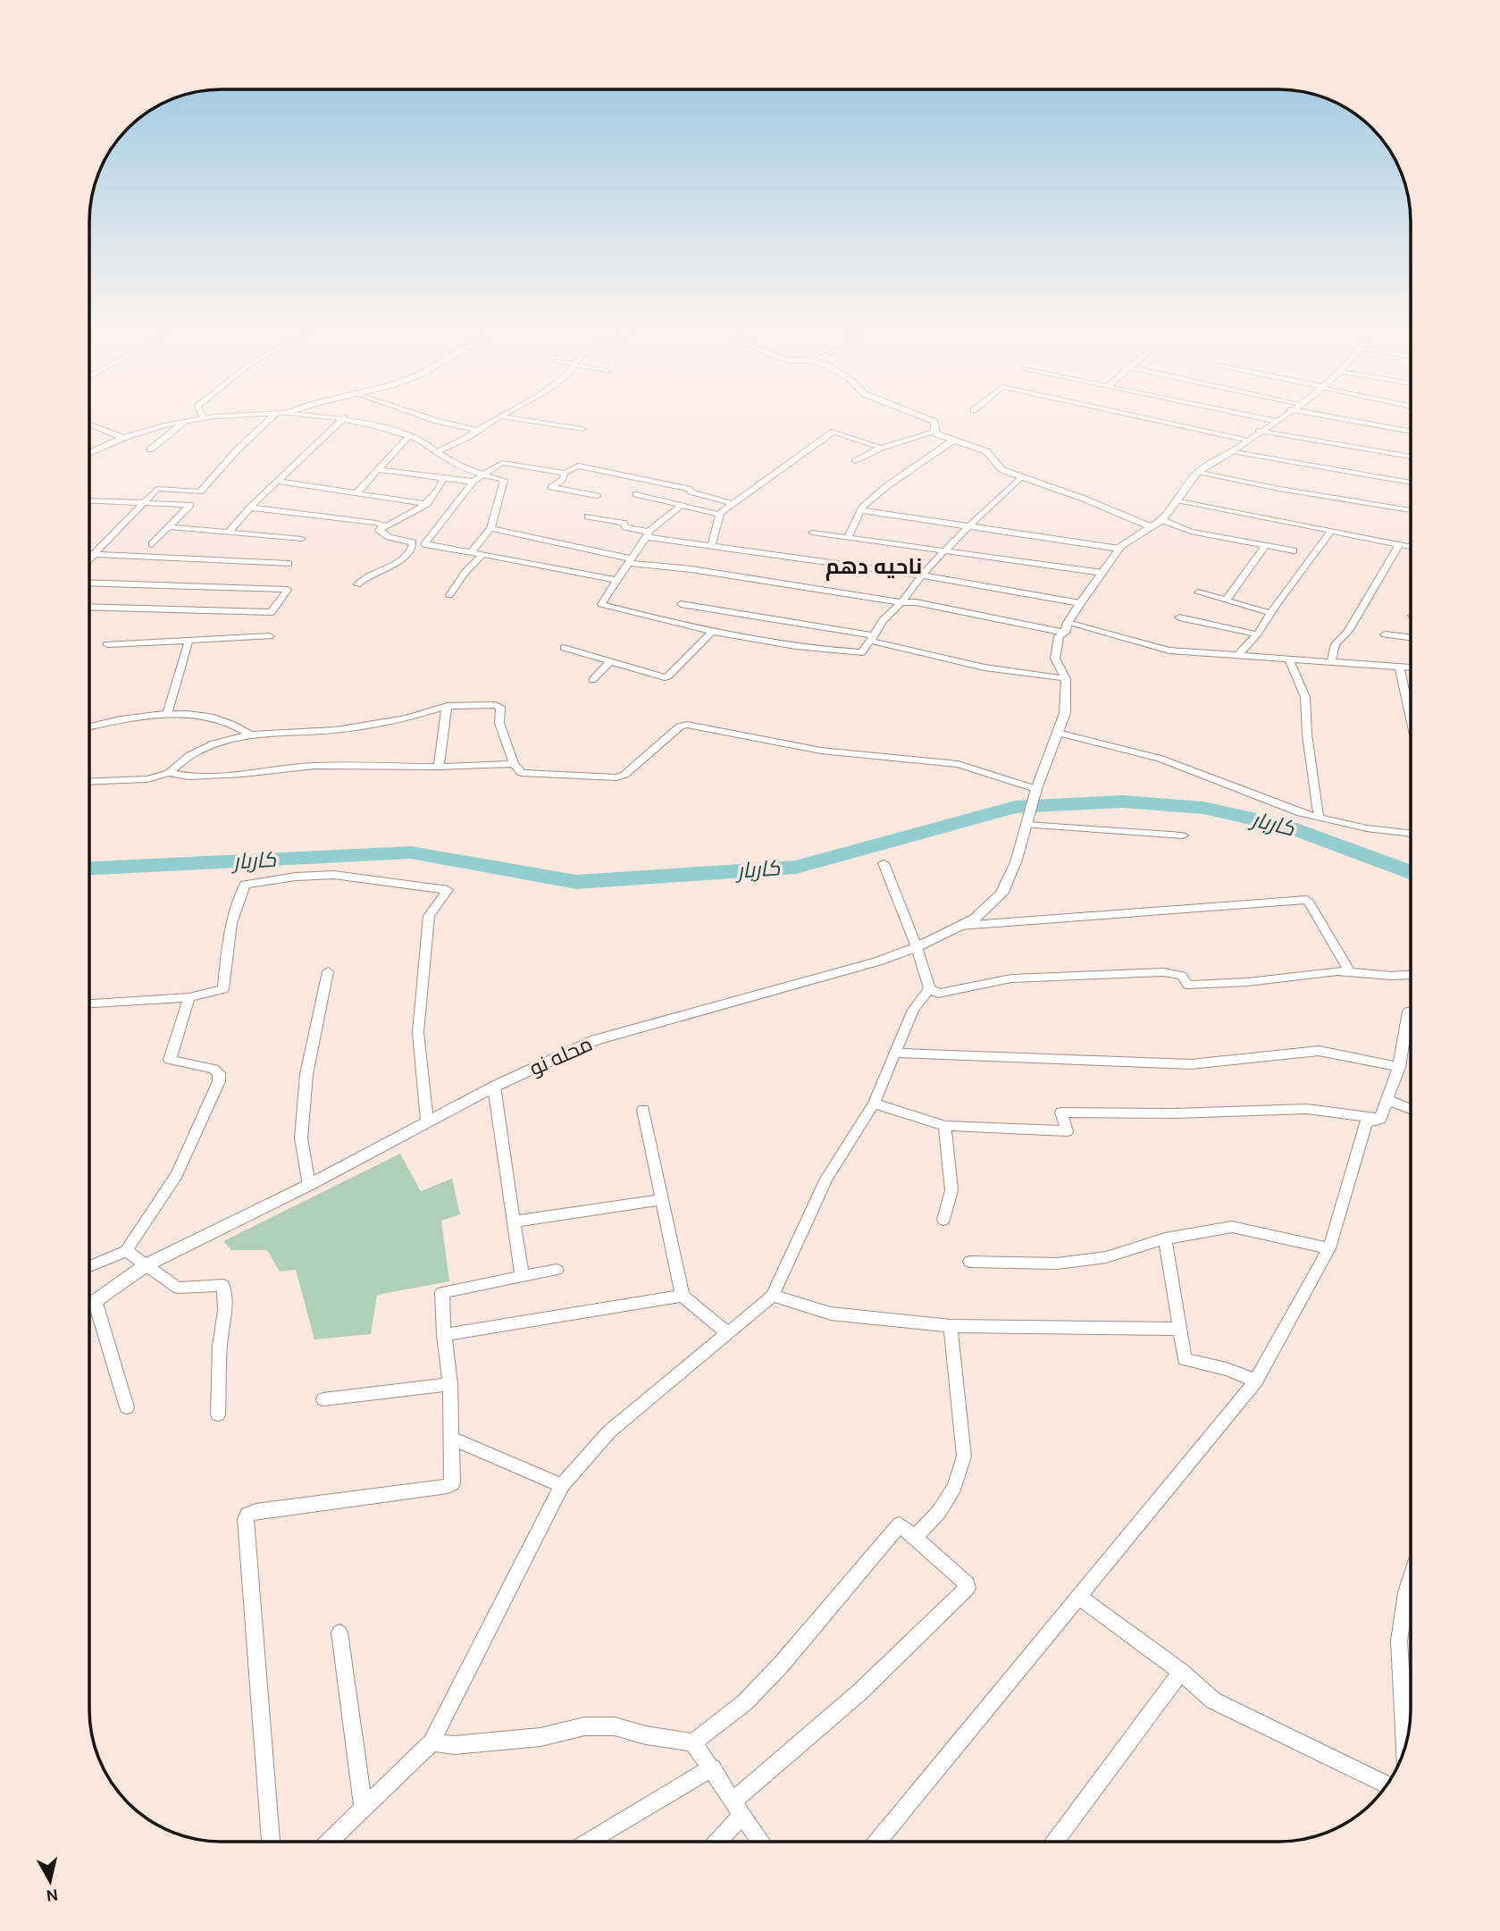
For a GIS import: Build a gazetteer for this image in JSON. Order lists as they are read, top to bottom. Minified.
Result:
{"streets":{"street":["محله نو"]},"districts":["ناحیه دهم"],"water":["کاربار"],"north":"bottom"}
